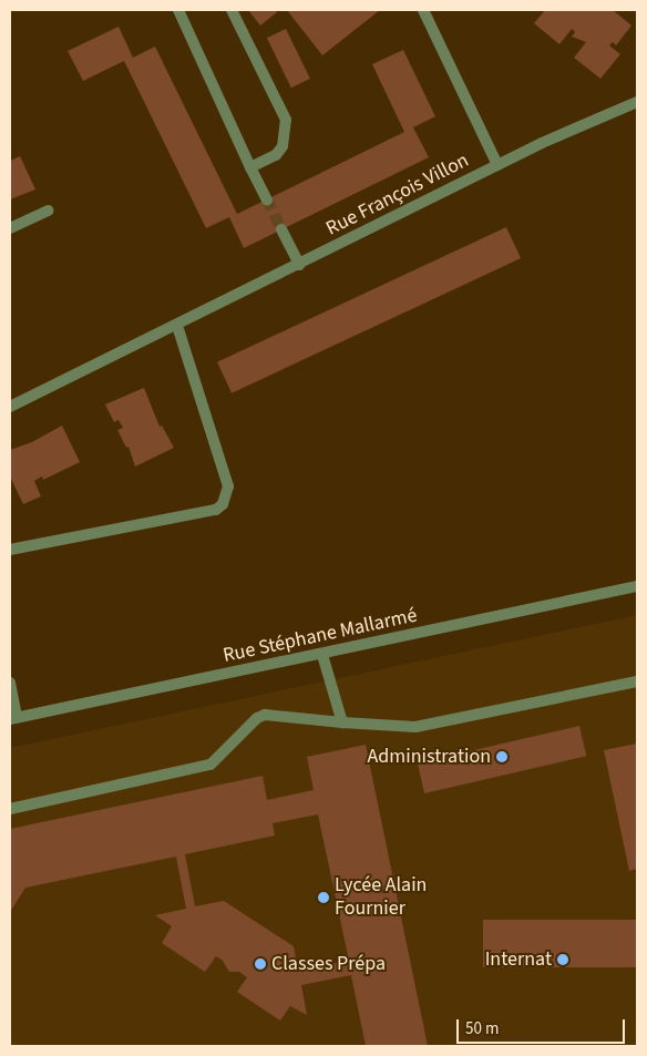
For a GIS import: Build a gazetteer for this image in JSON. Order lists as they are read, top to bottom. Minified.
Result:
{"streets":{"street":["Rue François Villon","Rue Stéphane Mallarmé"]},"places":["Administration","Lycée Alain Fournier","Internat","Classes Prépa"],"scale_bar":"50 m"}
